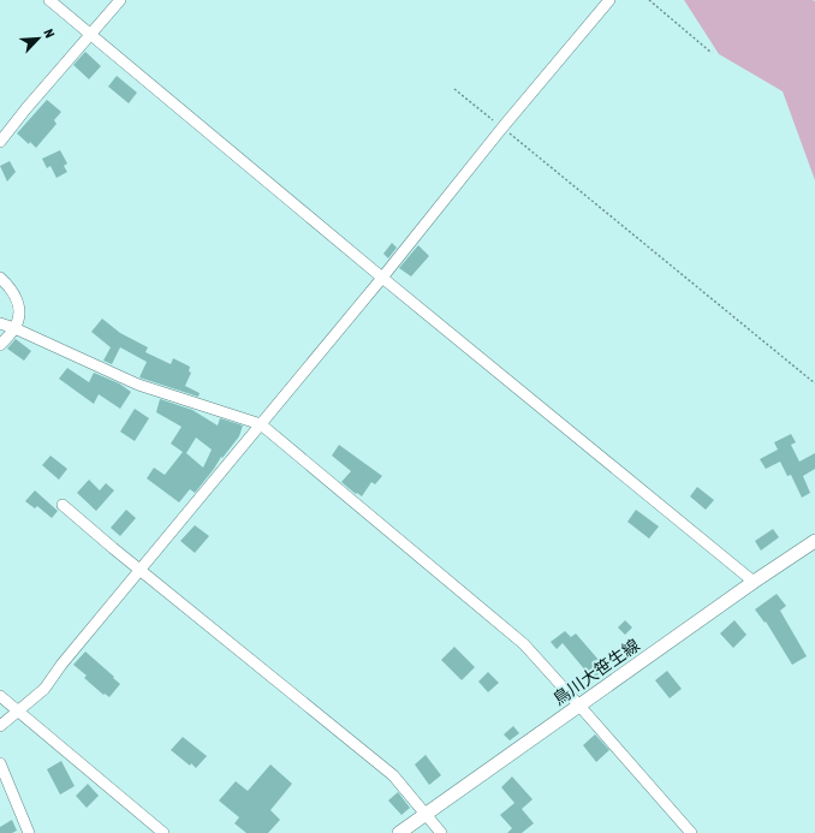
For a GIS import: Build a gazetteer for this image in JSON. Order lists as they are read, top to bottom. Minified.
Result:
{"streets":{"street":["鳥川大笹生線"]},"north":"top right"}
